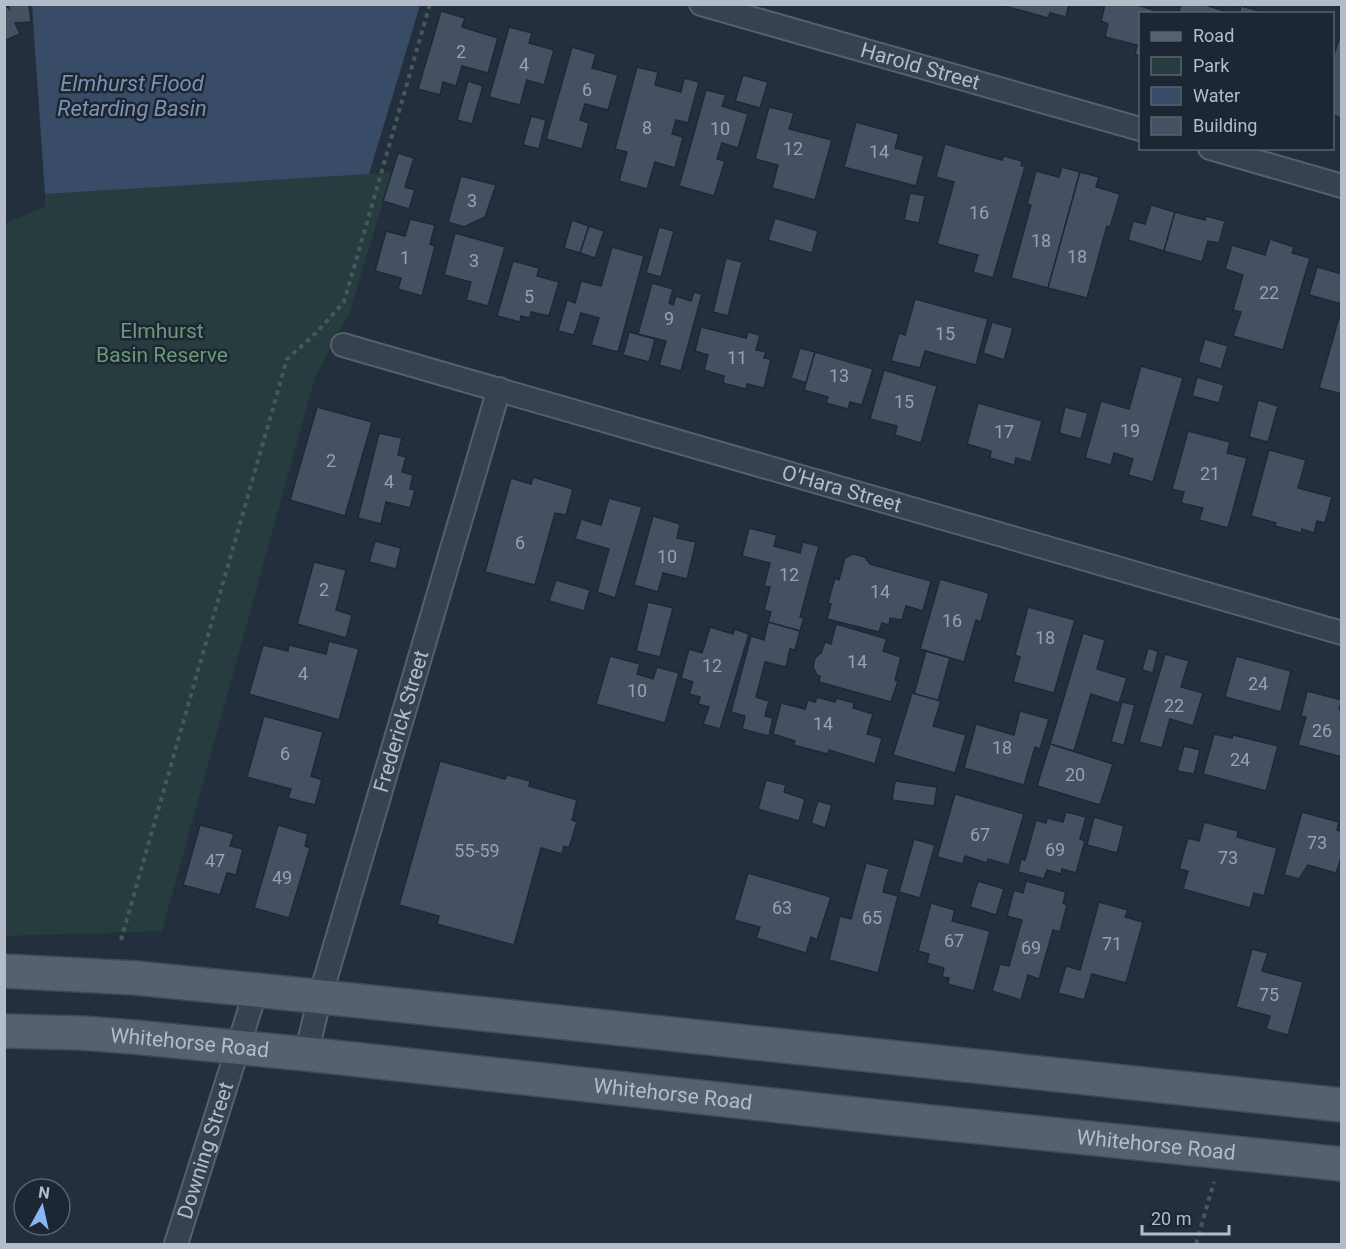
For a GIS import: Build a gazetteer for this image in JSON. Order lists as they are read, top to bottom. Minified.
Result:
{"streets":{"main road":["Whitehorse Road"],"street":["Harold Street","O'Hara Street","Frederick Street","Downing Street"]},"crossings":[["O'Hara Street","Frederick Street"],["Frederick Street","Whitehorse Road"],["Whitehorse Road","Downing Street"]],"water":["Elmhurst Flood Retarding Basin"],"parks":["Elmhurst Basin Reserve"],"house_numbers":["2","4","6","8","10","12","14","3","16","18","18","1","3","22","5","9","15","11","13","15","19","17","2","21","4","6","10","12","2","14","16","18","14","12","4","24","10","22","14","26","18","6","24","20","67","73","69","55-59","73","47","49","63","65","67","71","69","75"],"legend":["Road","Park","Water","Building"],"scale_bar":"20 m","north":"top"}
